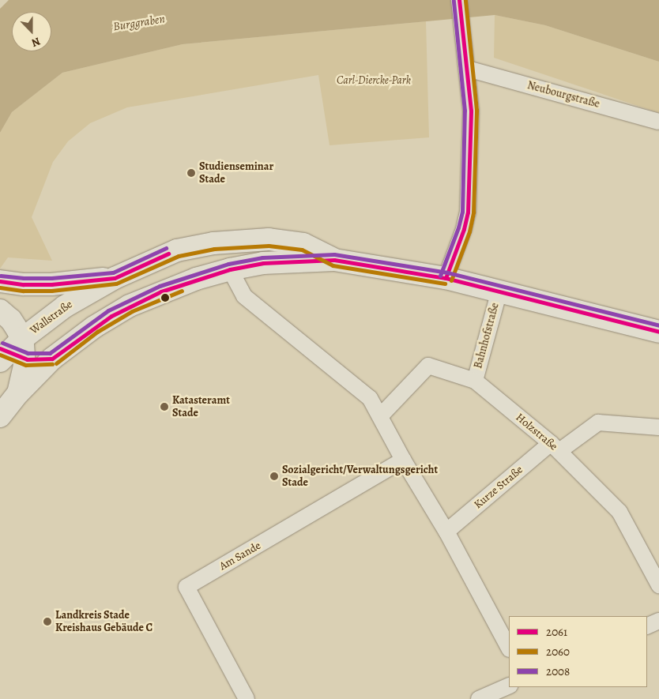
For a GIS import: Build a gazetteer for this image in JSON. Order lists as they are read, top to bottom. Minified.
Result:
{"streets":{"main road":["Wallstraße"],"street":["Neubourgstraße","Bahnhofstraße","Holzstraße","Kurze Straße","Am Sande"]},"crossings":[["Wallstraße","Bahnhofstraße"],["Bahnhofstraße","Holzstraße"],["Holzstraße","Kurze Straße"]],"water":["Burggraben"],"parks":["Carl-Diercke-Park"],"places":["Studienseminar Stade","Katasteramt Stade","Sozialgericht/Verwaltungsgericht Stade","Landkreis Stade Kreishaus Gebäude C"],"lines":["transit line 2061","transit line 2060","transit line 2008"],"legend":["2061","2060","2008"],"north":"bottom"}
